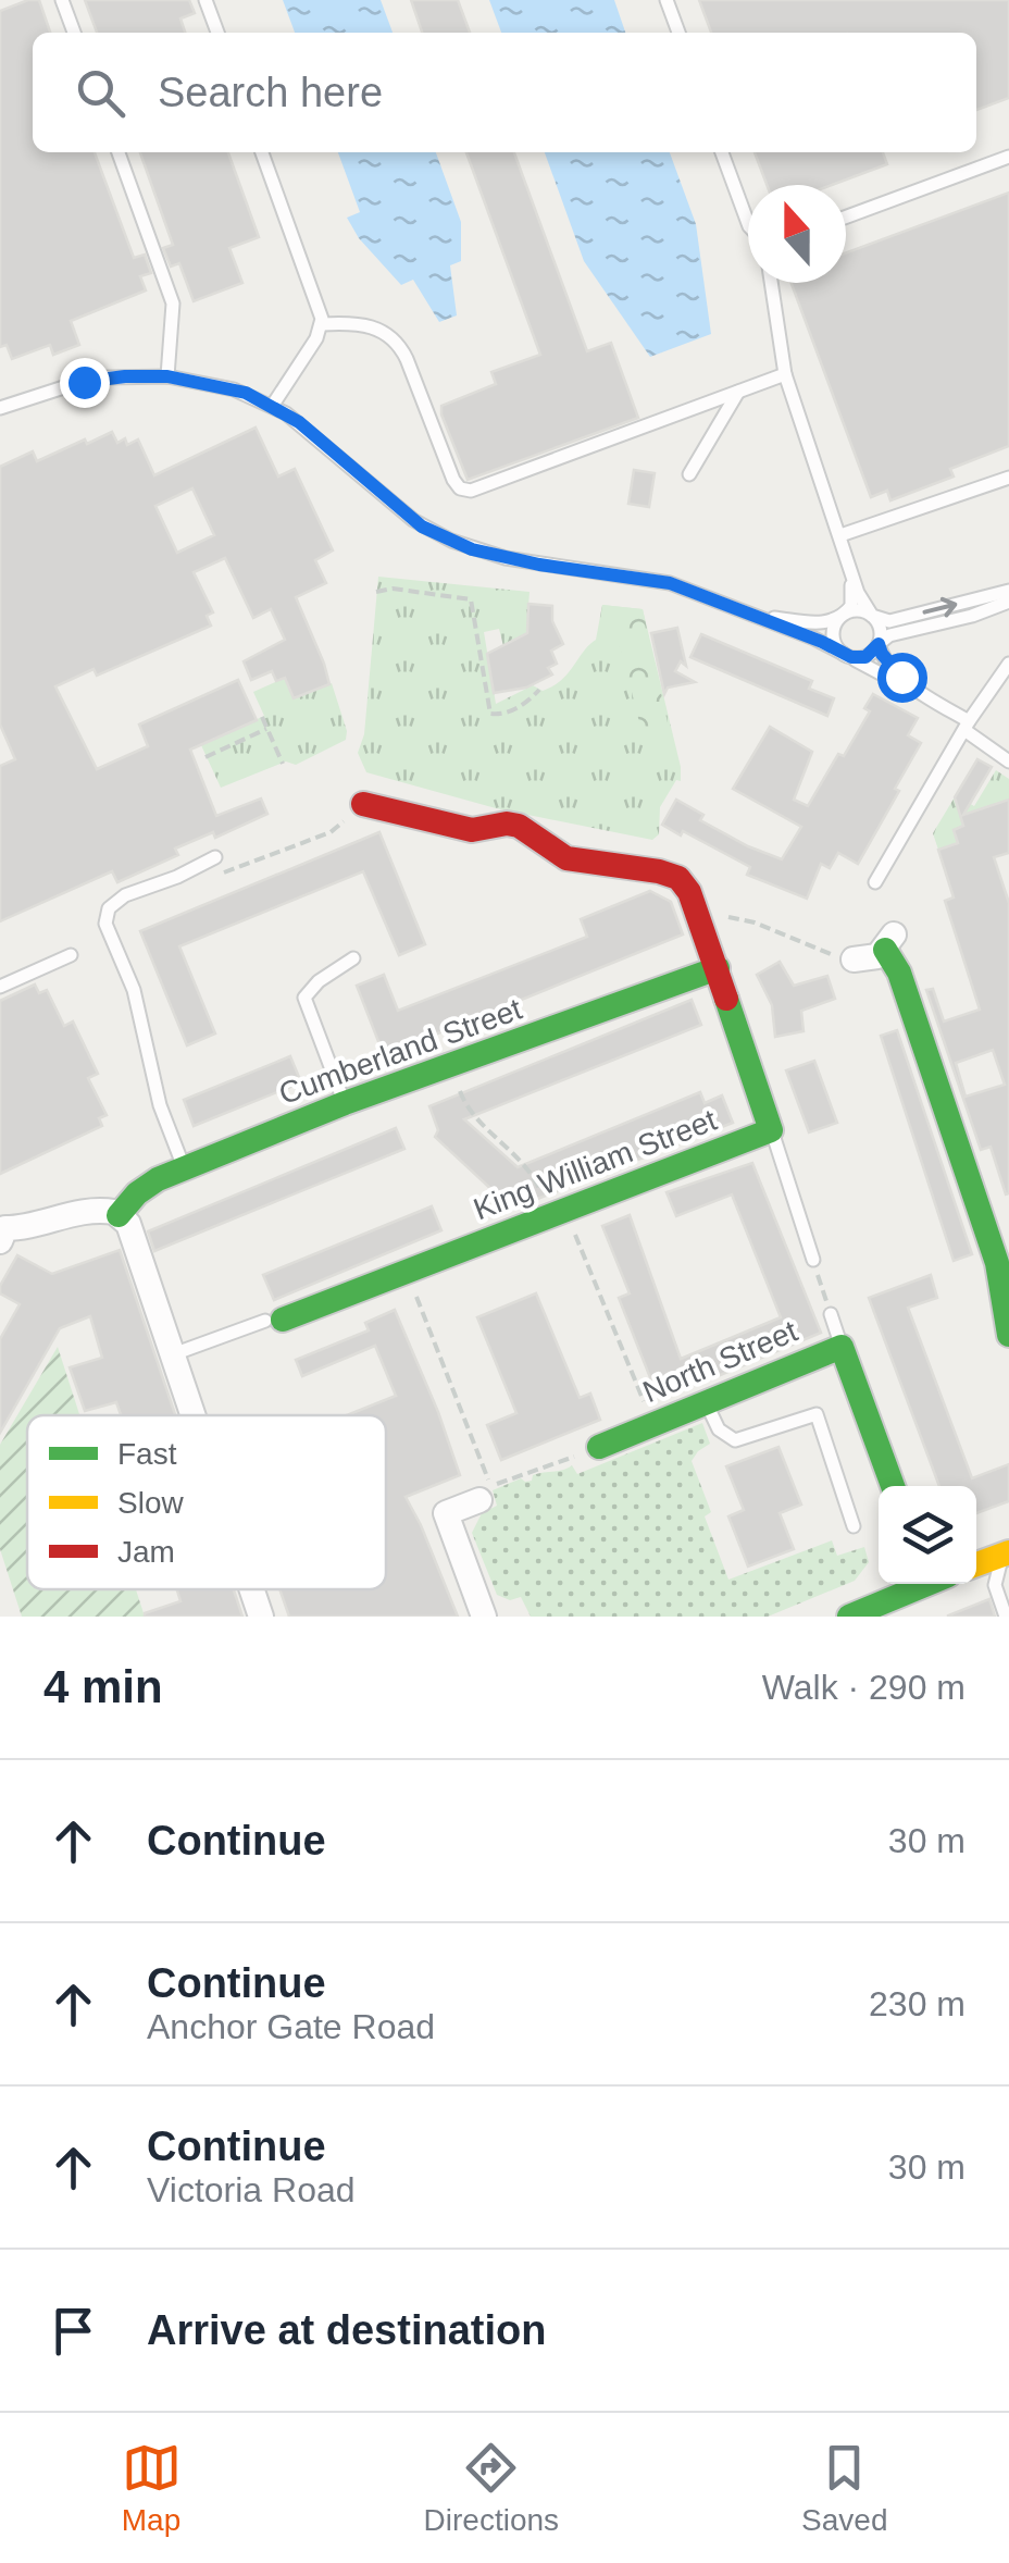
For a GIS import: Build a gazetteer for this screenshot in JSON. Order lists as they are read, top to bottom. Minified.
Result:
{"streets":{"street":["Cumberland Street","King William Street","North Street"]},"legend":["Fast","Slow","Jam"],"north":"top","page":{"search":"Search here","heading":["4 min","Walk · 290 m"],"list":[["Continue","30 m"],["Continue","Anchor Gate Road","230 m"],["Continue","Victoria Road","30 m"],"Arrive at destination"],"nav":["Map","Directions","Saved"]}}
